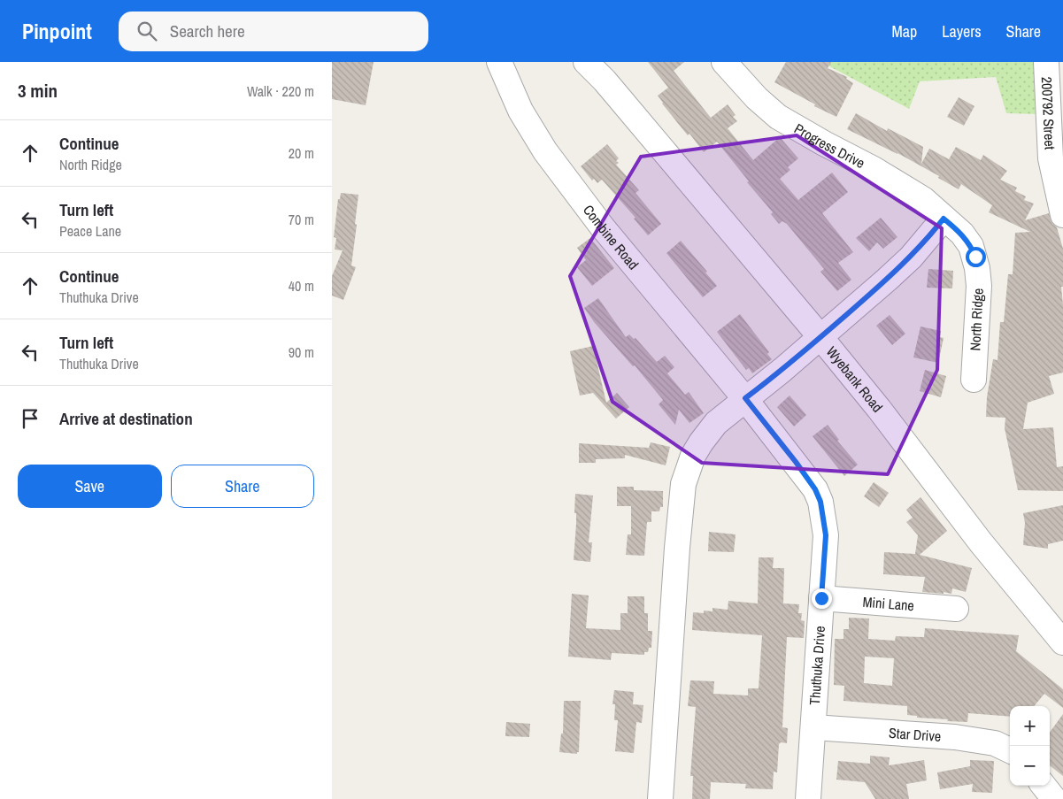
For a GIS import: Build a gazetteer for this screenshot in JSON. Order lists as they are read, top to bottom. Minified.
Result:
{"streets":{"street":["200792 Street","Progress Drive","Combine Road","North Ridge","Wyebank Road","Mini Lane","Thuthuka Drive","Star Drive"]},"crossings":[["Progress Drive","North Ridge"],["Combine Road","Thuthuka Drive"],["Mini Lane","Thuthuka Drive"],["Thuthuka Drive","Star Drive"]],"page":{"header":"Pinpoint","search":"Search here","nav":["Map","Layers","Share"],"heading":["3 min","Walk · 220 m"],"list":[["Continue","North Ridge","20 m"],["Turn left","Peace Lane","70 m"],["Continue","Thuthuka Drive","40 m"],["Turn left","Thuthuka Drive","90 m"],"Arrive at destination"],"buttons":["Save","Share"],"map_buttons":["+","−"]}}
